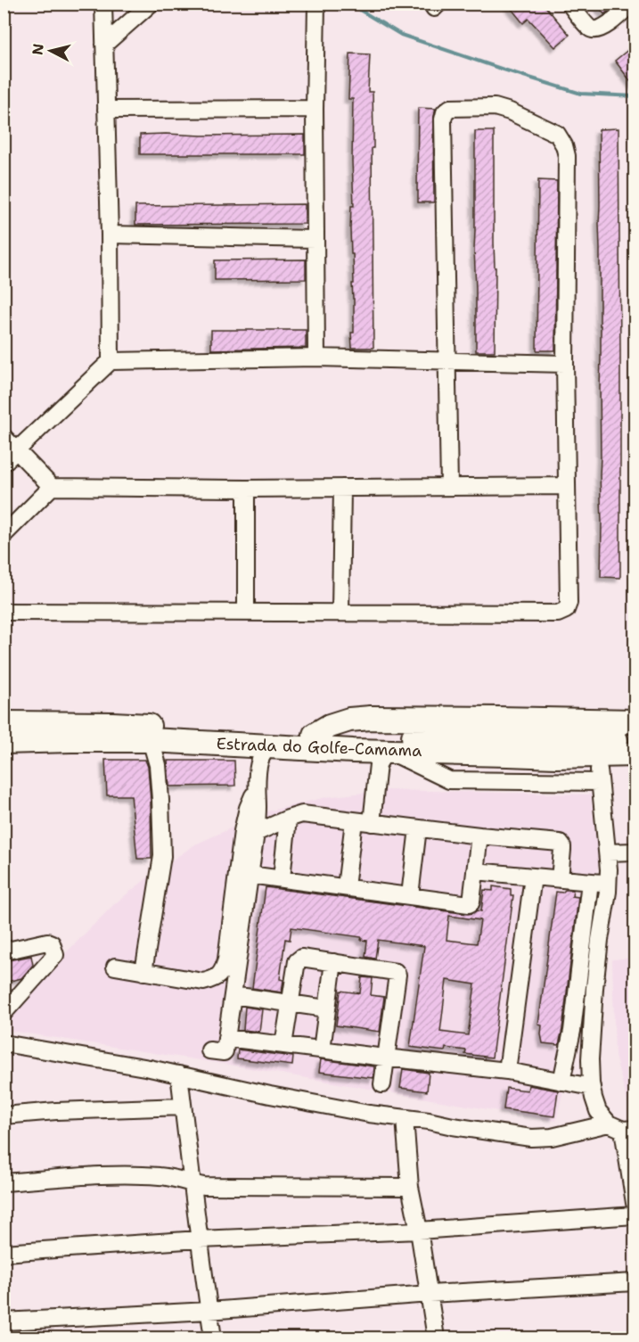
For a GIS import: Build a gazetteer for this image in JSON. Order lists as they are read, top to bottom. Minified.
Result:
{"streets":{"highway":["Estrada do Golfe-Camama"]},"north":"left"}
